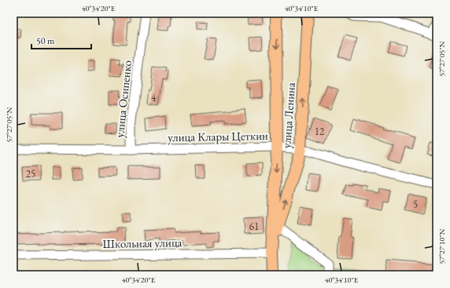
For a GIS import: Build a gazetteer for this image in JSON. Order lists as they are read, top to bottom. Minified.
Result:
{"streets":{"main road":["улица Ленина"],"street":["улица Осипенко","улица Клары Цеткин","Школьная улица"]},"crossings":[["улица Осипенко","улица Клары Цеткин"],["улица Ленина","улица Клары Цеткин"],["улица Ленина","Школьная улица"]],"house_numbers":["4","12","25","5","61"],"scale_bar":"50 m","coordinates":["40°34'20\"E","40°34'10\"E","57°27'05\"N","57°27'10\"N"]}
